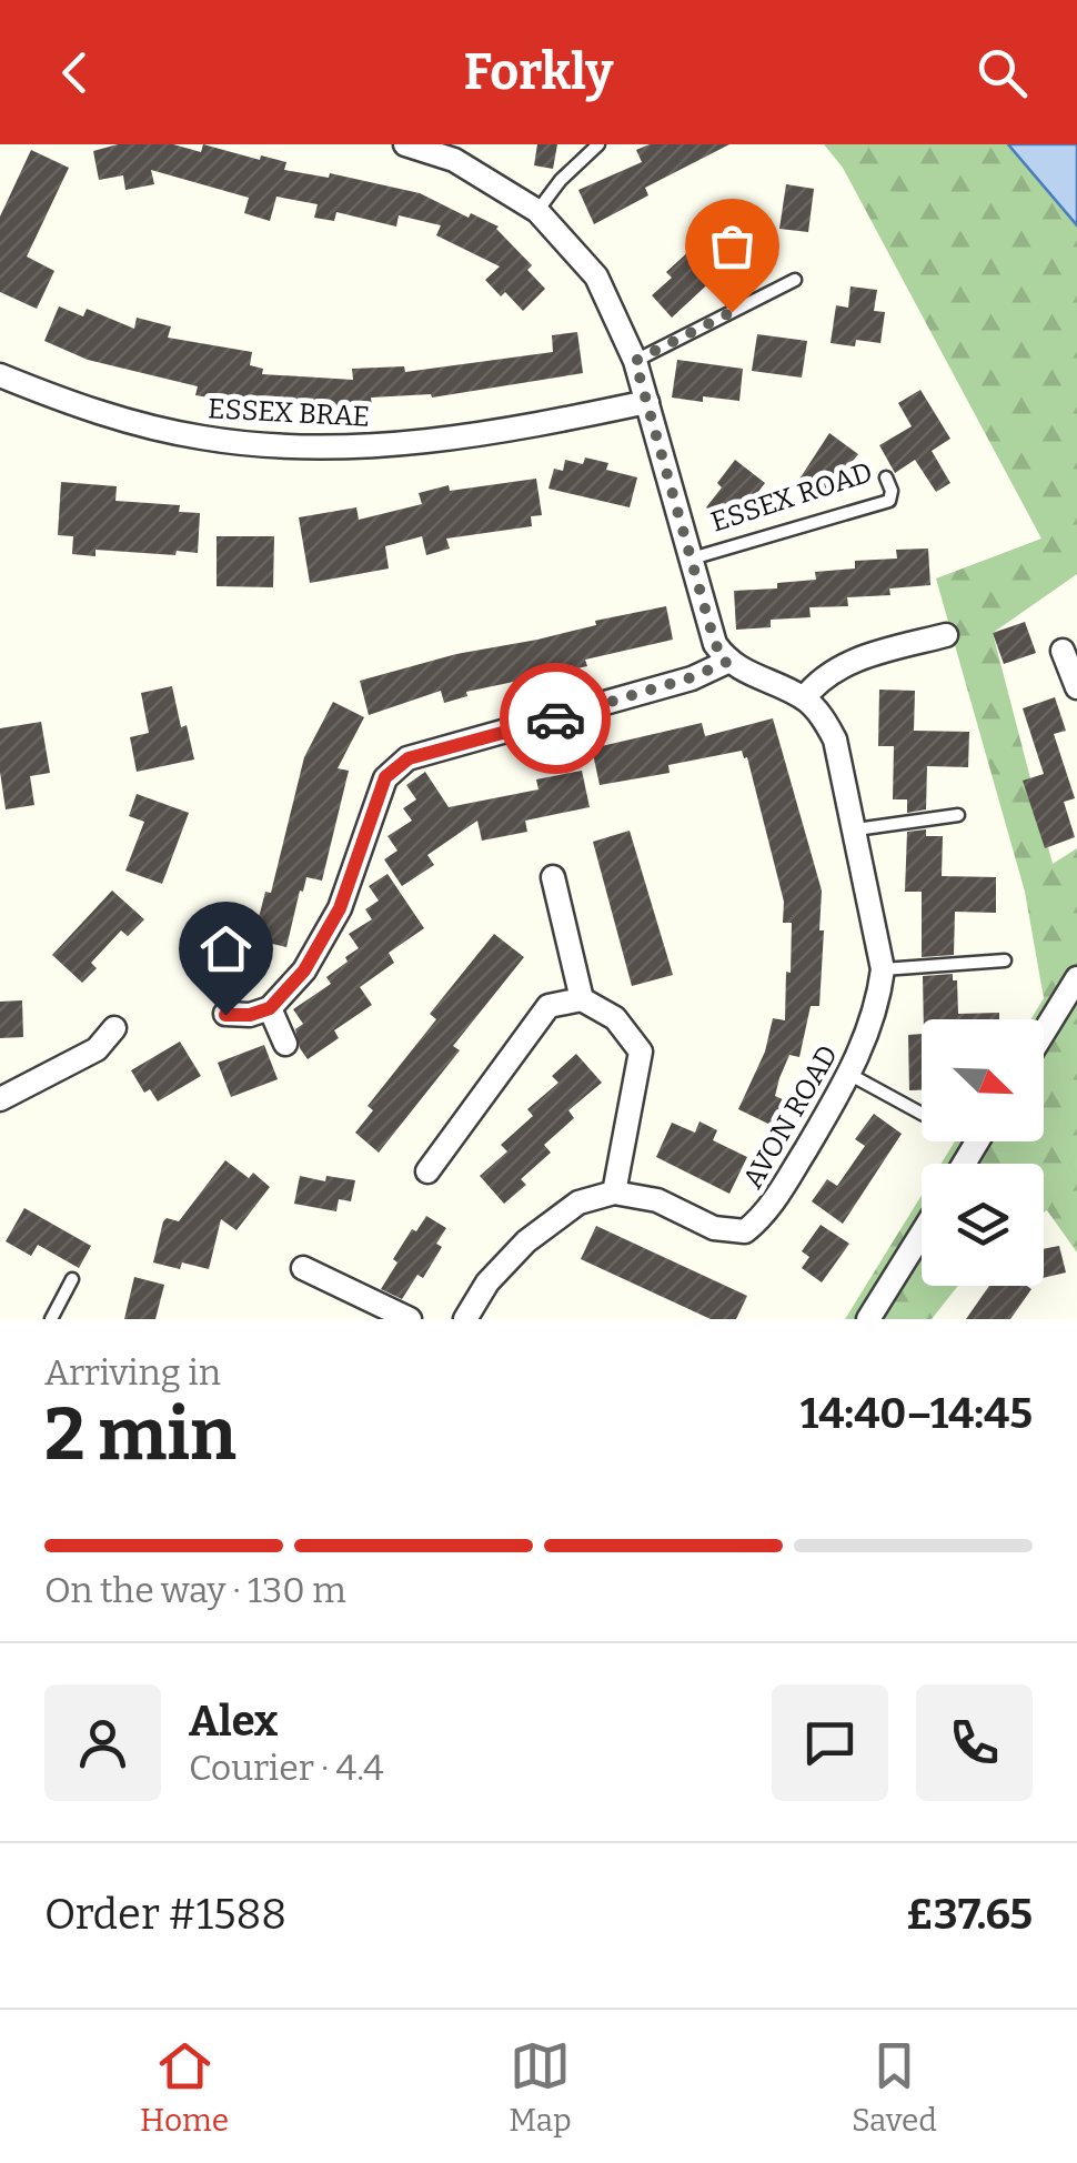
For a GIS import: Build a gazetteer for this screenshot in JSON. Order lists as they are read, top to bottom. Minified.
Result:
{"streets":{"street":["ESSEX BRAE","ESSEX ROAD","AVON ROAD"]},"crossings":[["ESSEX BRAE","ESSEX ROAD"],["ESSEX ROAD","AVON ROAD"]],"north":"bottom right","page":{"header":"Forkly","heading":["2 min","Arriving in","14:40–14:45"],"panel":["Alex","Courier · 4.4","Order #1588","£37.65"],"bar":"On the way · 130 m","tabs":["Home","Map","Saved"]}}
